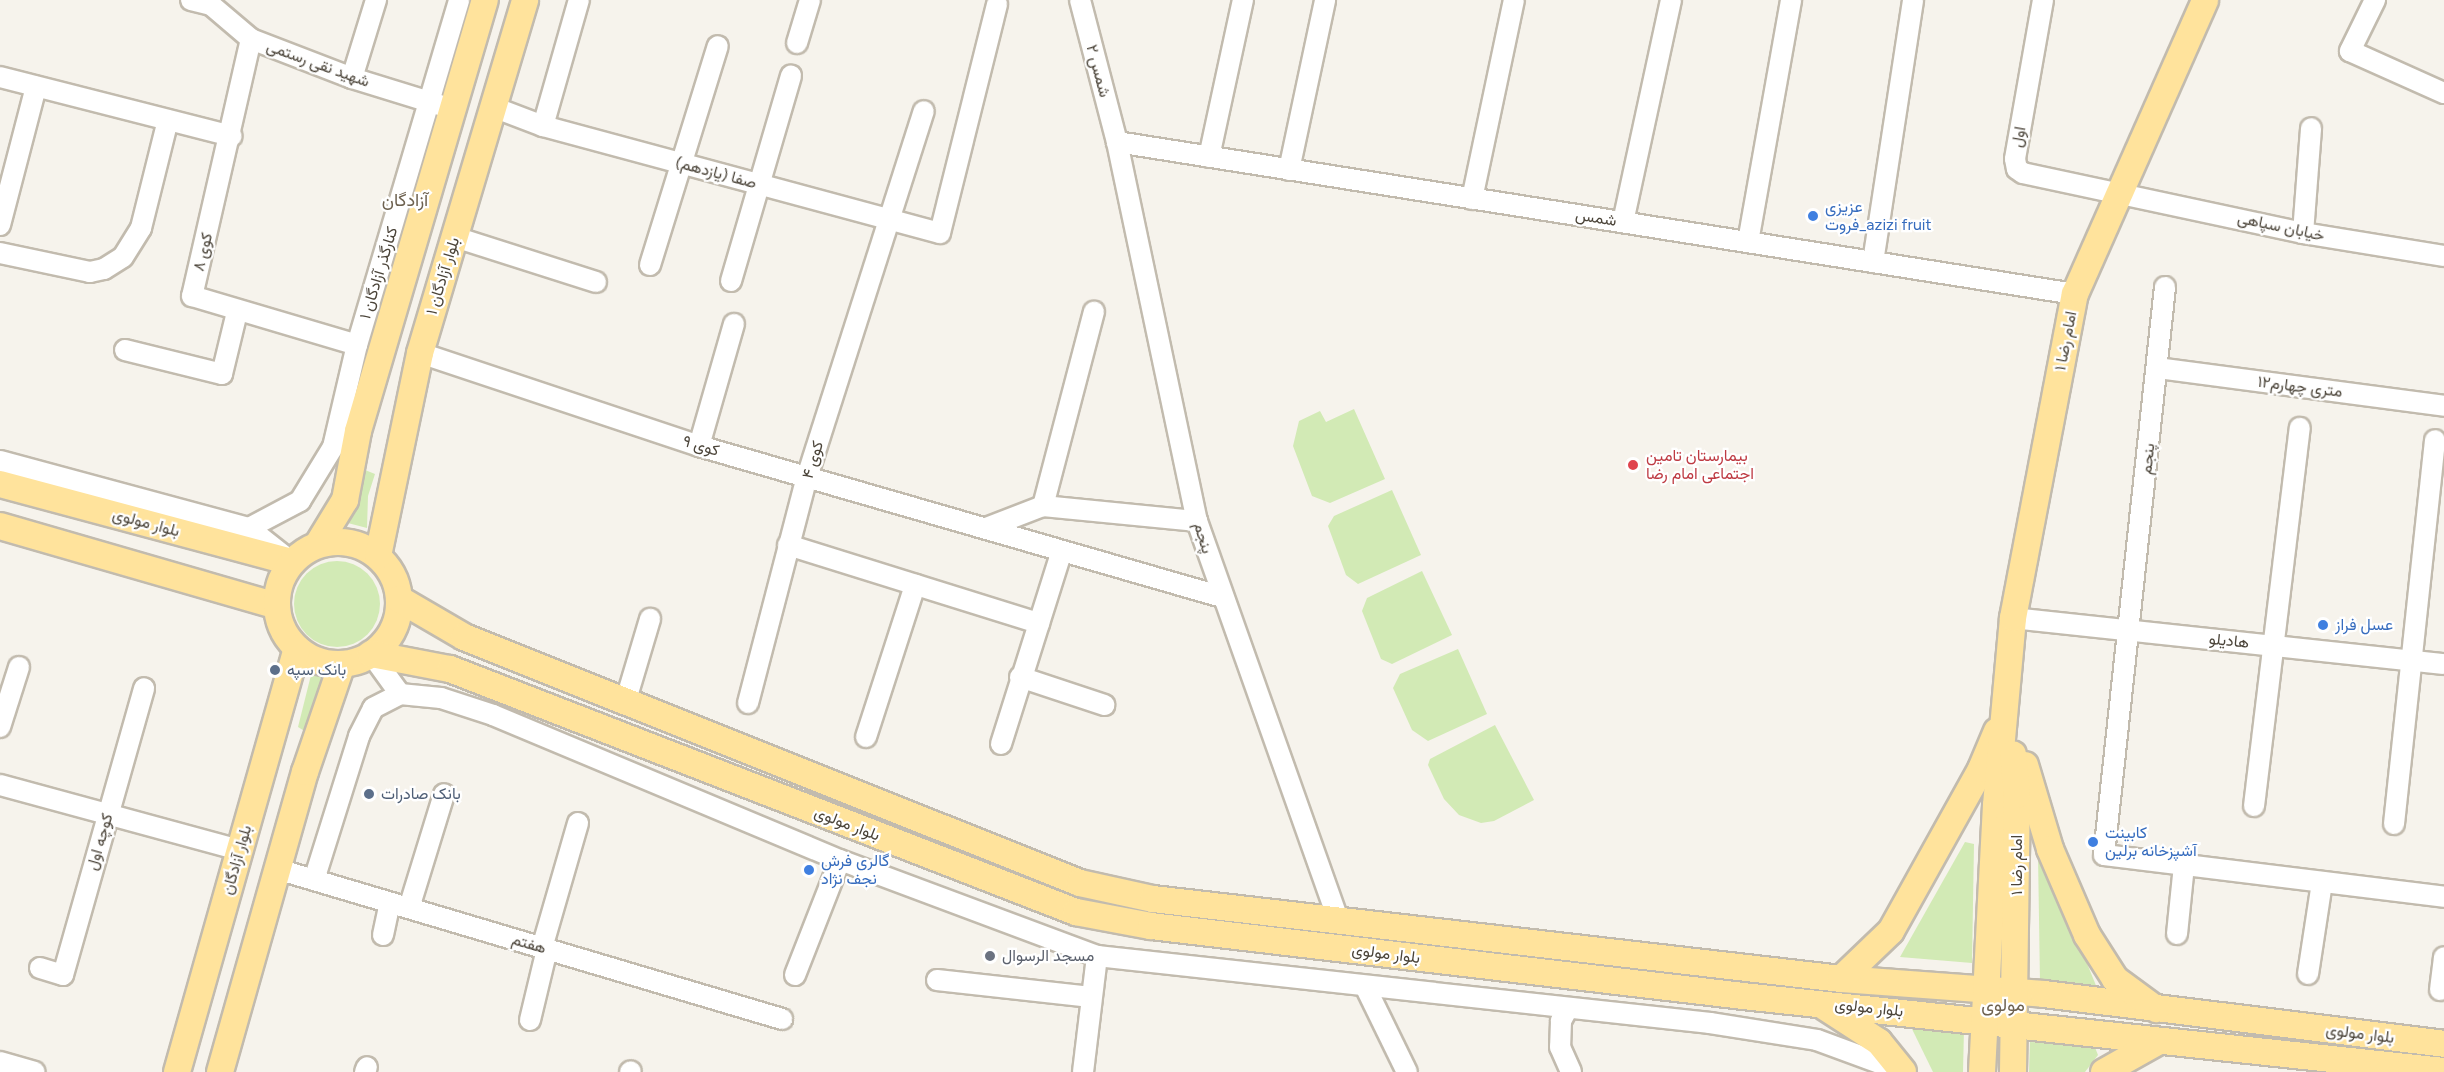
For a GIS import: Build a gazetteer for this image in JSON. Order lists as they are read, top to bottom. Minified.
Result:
{"streets":{"main road":["بلوار آزادگان ۱","امام رضا ۱","بلوار مولوی","بلوار آزادگان"],"street":["شهید نقی رستمی","شمس ۲","اول","صفا (یازدهم)","شمس","خیابان سپاهی","کوی ۸","کنارگذر آزادگان ۱","۱۲متری چهارم","کوی ۹","پنجم","کوی ۴","هادیلو","کوچه اول","هفتم"]},"crossings":[["شهید نقی رستمی","کوی ۸"],["شهید نقی رستمی","کنارگذر آزادگان ۱"],["شمس ۲","شمس"],["شمس ۲","پنجم"],["اول","خیابان سپاهی"],["اول","امام رضا ۱"],["صفا (یازدهم)","بلوار آزادگان ۱"],["صفا (یازدهم)","کوی ۴"],["شمس","امام رضا ۱"],["شمس","پنجم"],["خیابان سپاهی","امام رضا ۱"],["کوی ۸","کنارگذر آزادگان ۱"],["بلوار آزادگان ۱","کوی ۹"],["بلوار آزادگان ۱","بلوار مولوی"],["بلوار آزادگان ۱","بلوار آزادگان"],["امام رضا ۱","بلوار مولوی"],["امام رضا ۱","هادیلو"],["۱۲متری چهارم","پنجم"],["کوی ۹","پنجم"],["کوی ۹","کوی ۴"],["پنجم","بلوار مولوی"],["پنجم","هادیلو"],["بلوار مولوی","بلوار آزادگان"]],"districts":["آزادگان","مولوی"],"places":["عزیزی فروت_azizi fruit","بیمارستان تامین اجتماعی امام رضا","عسل فراز","بانک سپه","بانک صادرات","کابینت آشپزخانه برلین","گالری فرش نجف نژاد","مسجد الرسوال"]}
